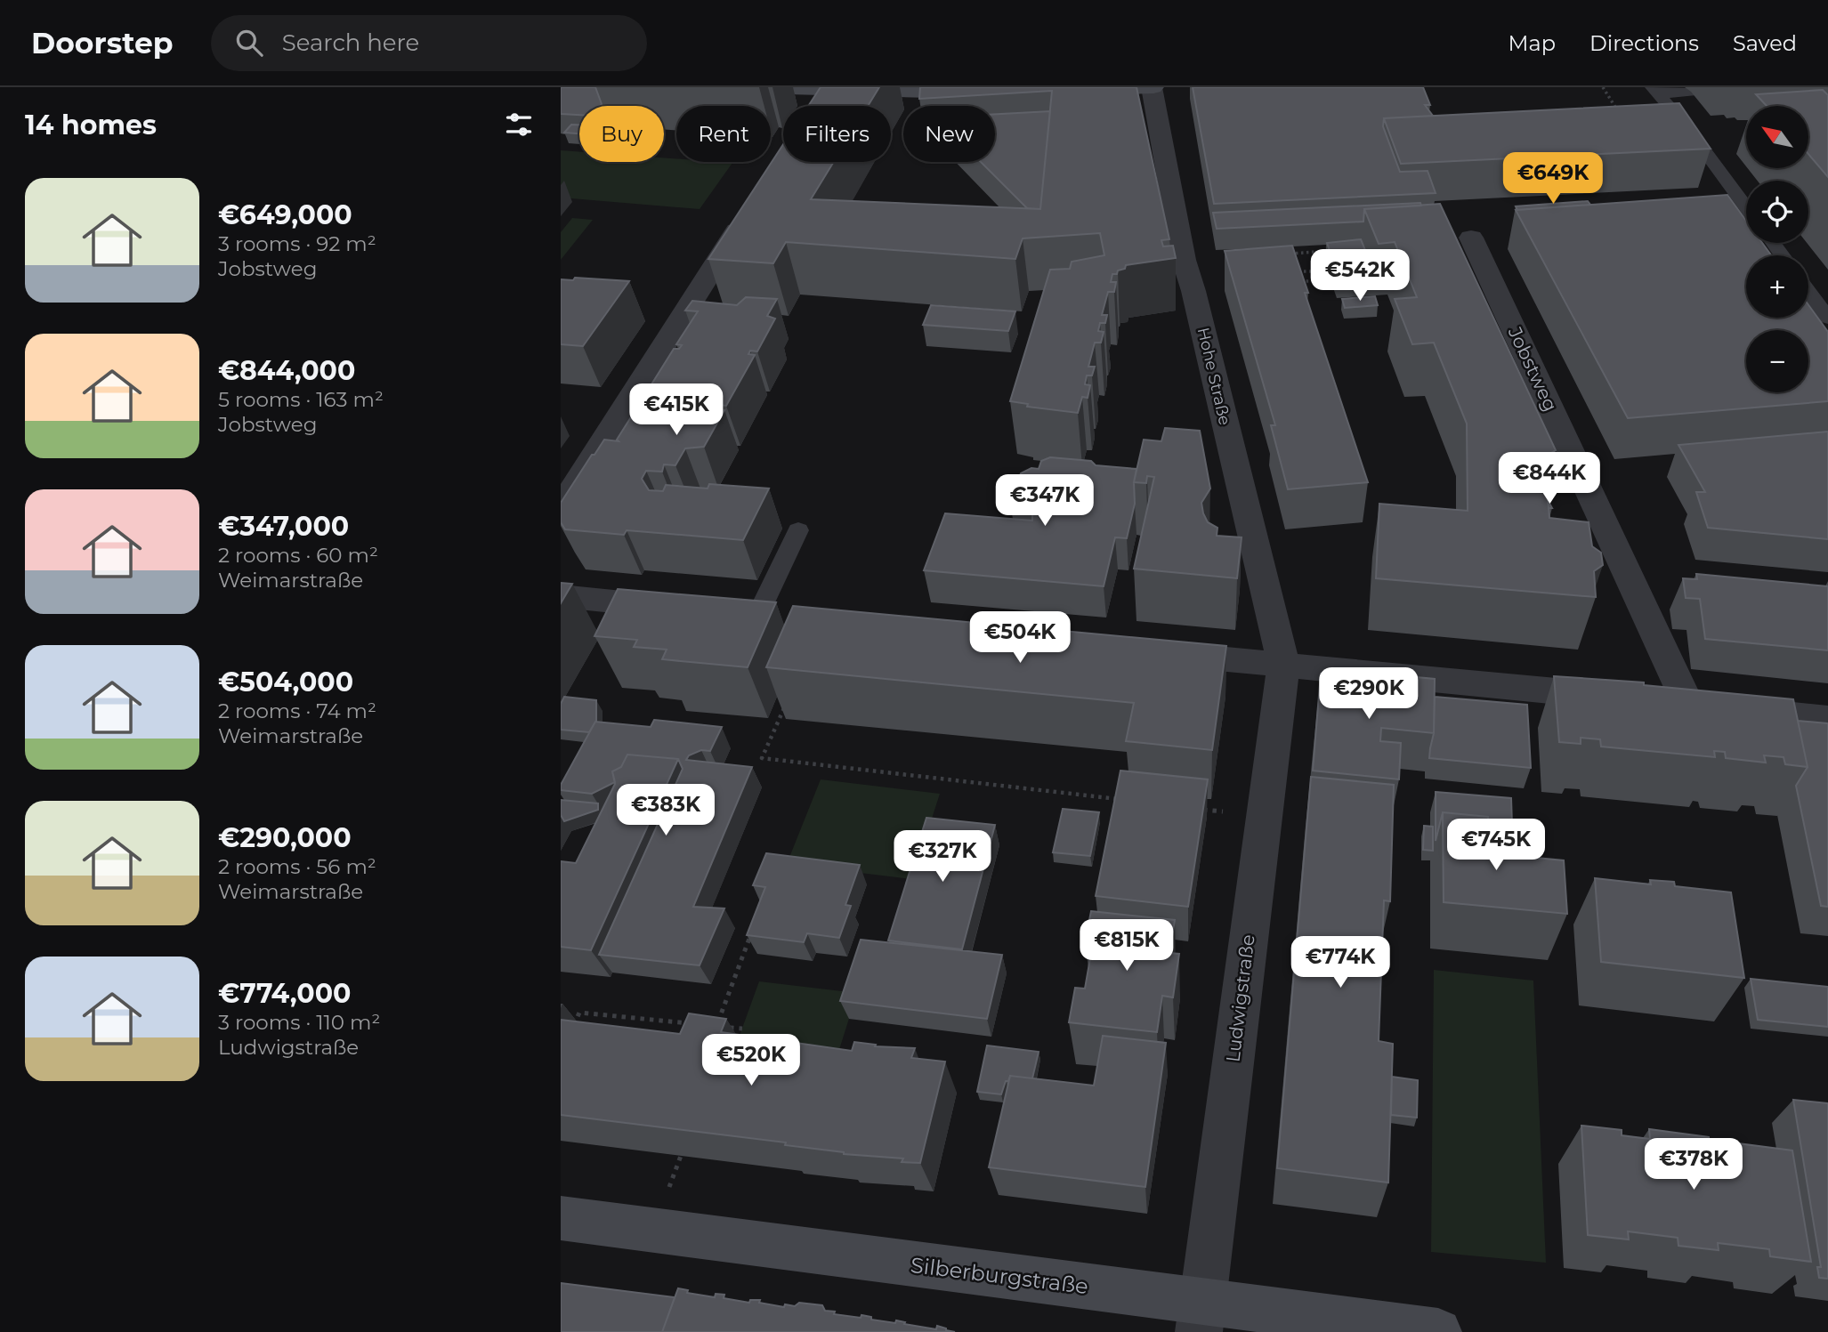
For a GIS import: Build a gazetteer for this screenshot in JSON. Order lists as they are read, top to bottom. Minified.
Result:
{"streets":{"street":["Jobstweg","Hohe Straße","Ludwigstraße","Silberburgstraße"]},"crossings":[["Hohe Straße","Ludwigstraße"],["Ludwigstraße","Silberburgstraße"]],"north":"top left","page":{"header":"Doorstep","search":"Search here","nav":["Map","Directions","Saved"],"heading":"14 homes","map_buttons":["+","−"],"chip":["Buy","Rent","Filters","New"],"price":["€649K","€542K","€415K","€844K","€347K","€504K","€290K","€383K","€745K","€327K","€815K","€774K","€520K","€378K"],"list":[{"name":"€649,000","note":"3 rooms · 92 m² · Jobstweg"},{"name":"€844,000","note":"5 rooms · 163 m² · Jobstweg"},{"name":"€347,000","note":"2 rooms · 60 m² · Weimarstraße"},{"name":"€504,000","note":"2 rooms · 74 m² · Weimarstraße"},{"name":"€290,000","note":"2 rooms · 56 m² · Weimarstraße"},{"name":"€774,000","note":"3 rooms · 110 m² · Ludwigstraße"}]}}
